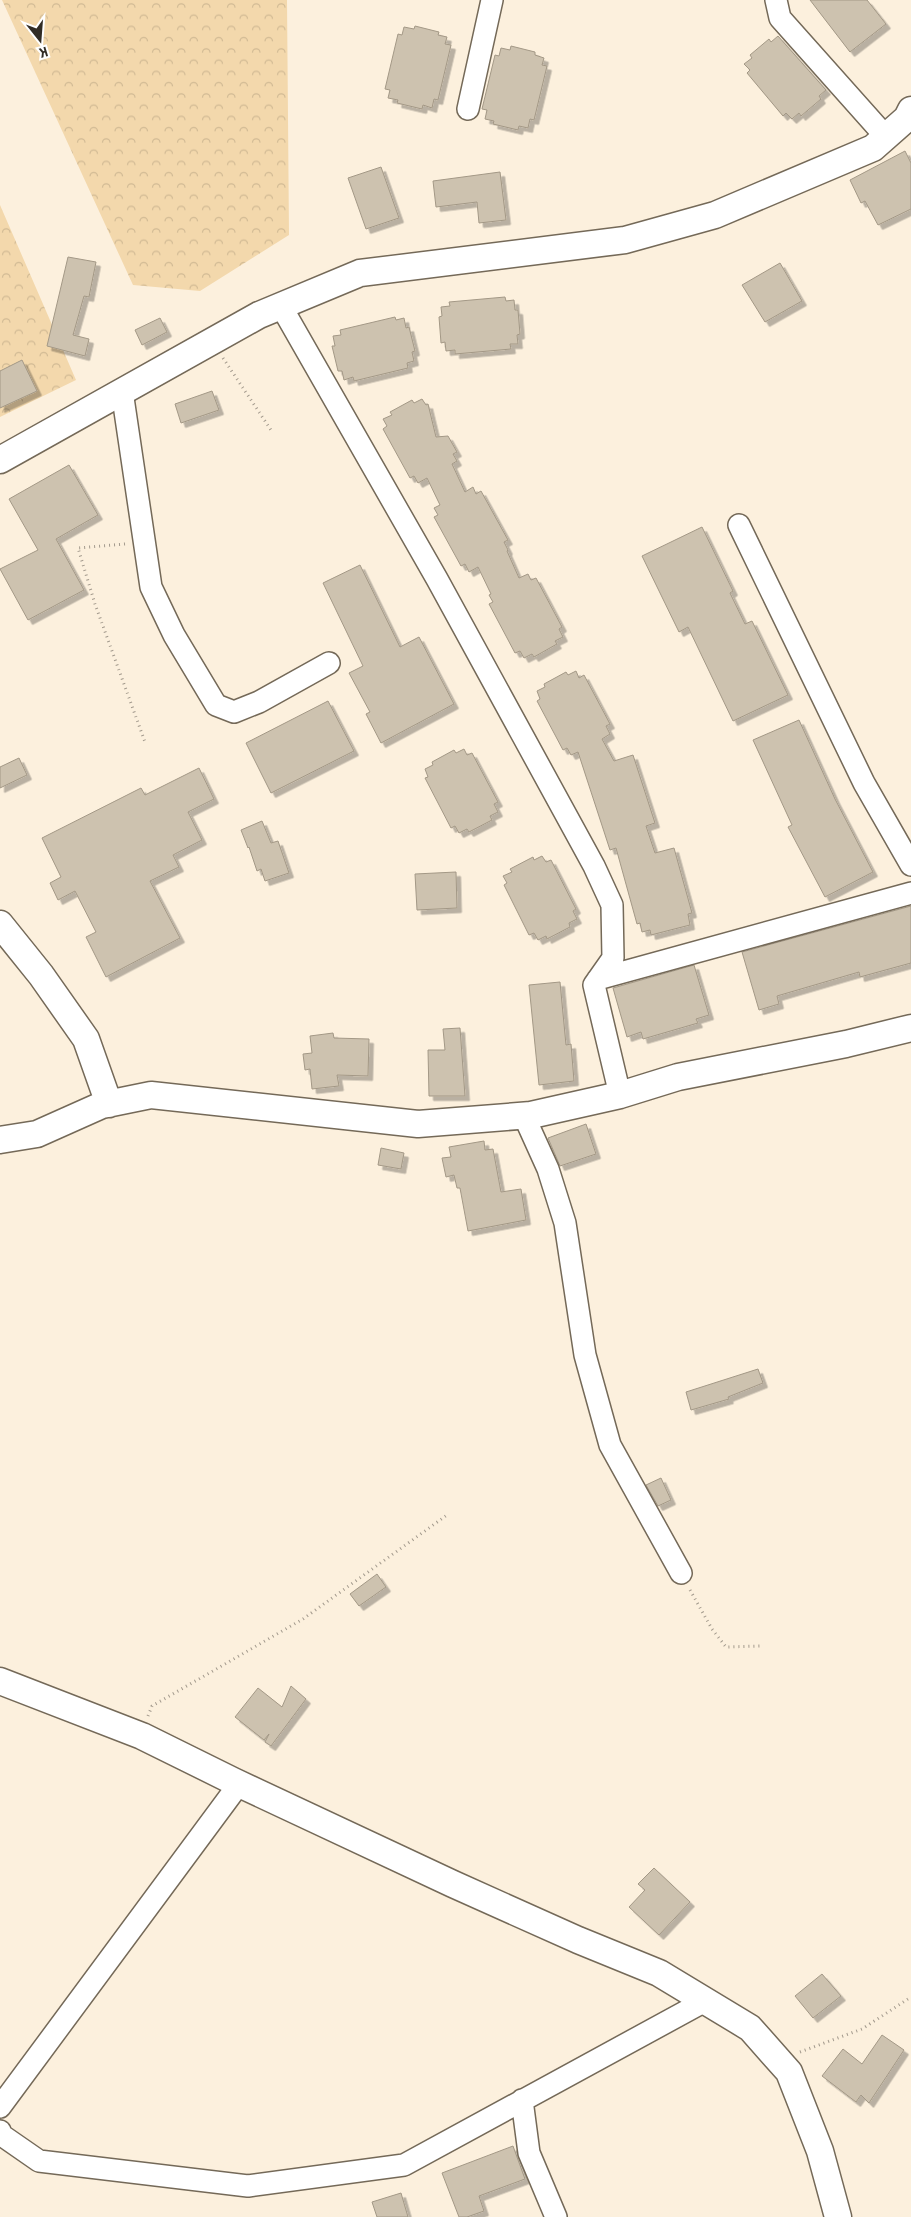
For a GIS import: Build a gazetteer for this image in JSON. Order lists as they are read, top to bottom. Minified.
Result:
{"north":"bottom"}
